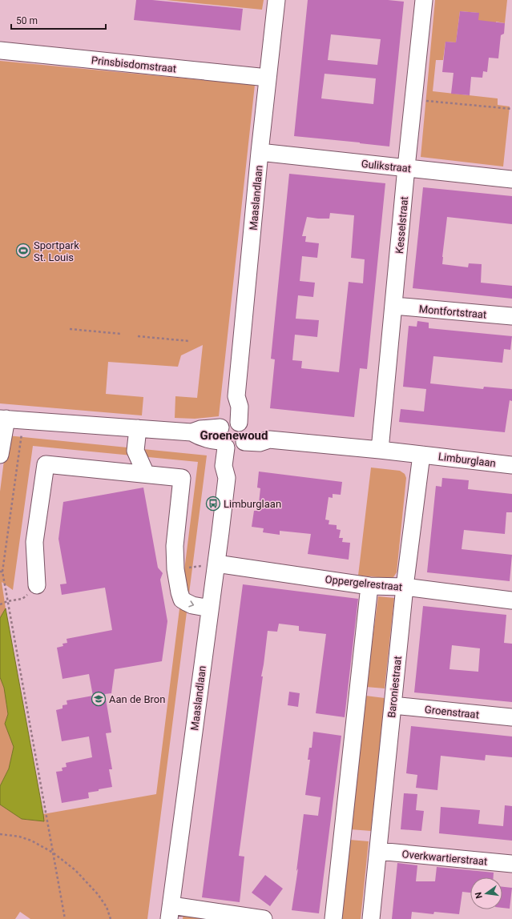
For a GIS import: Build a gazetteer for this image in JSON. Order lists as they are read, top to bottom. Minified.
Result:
{"streets":{"street":["Prinsbisdomstraat","Gulikstraat","Maaslandlaan","Kesselstraat","Montfortstraat","Limburglaan","Oppergelrestraat","Baroniestraat","Groenstraat","Overkwartierstraat"]},"crossings":[["Prinsbisdomstraat","Maaslandlaan"],["Gulikstraat","Maaslandlaan"],["Gulikstraat","Kesselstraat"],["Maaslandlaan","Limburglaan"],["Maaslandlaan","Oppergelrestraat"],["Kesselstraat","Montfortstraat"],["Kesselstraat","Limburglaan"],["Limburglaan","Baroniestraat"],["Oppergelrestraat","Baroniestraat"],["Baroniestraat","Groenstraat"],["Baroniestraat","Overkwartierstraat"]],"districts":["Groenewoud"],"places":{"sports":["Sportpark St. Louis"],"bus stop":["Limburglaan"],"school or university":["Aan de Bron"]},"scale_bar":"50 m","north":"left"}
